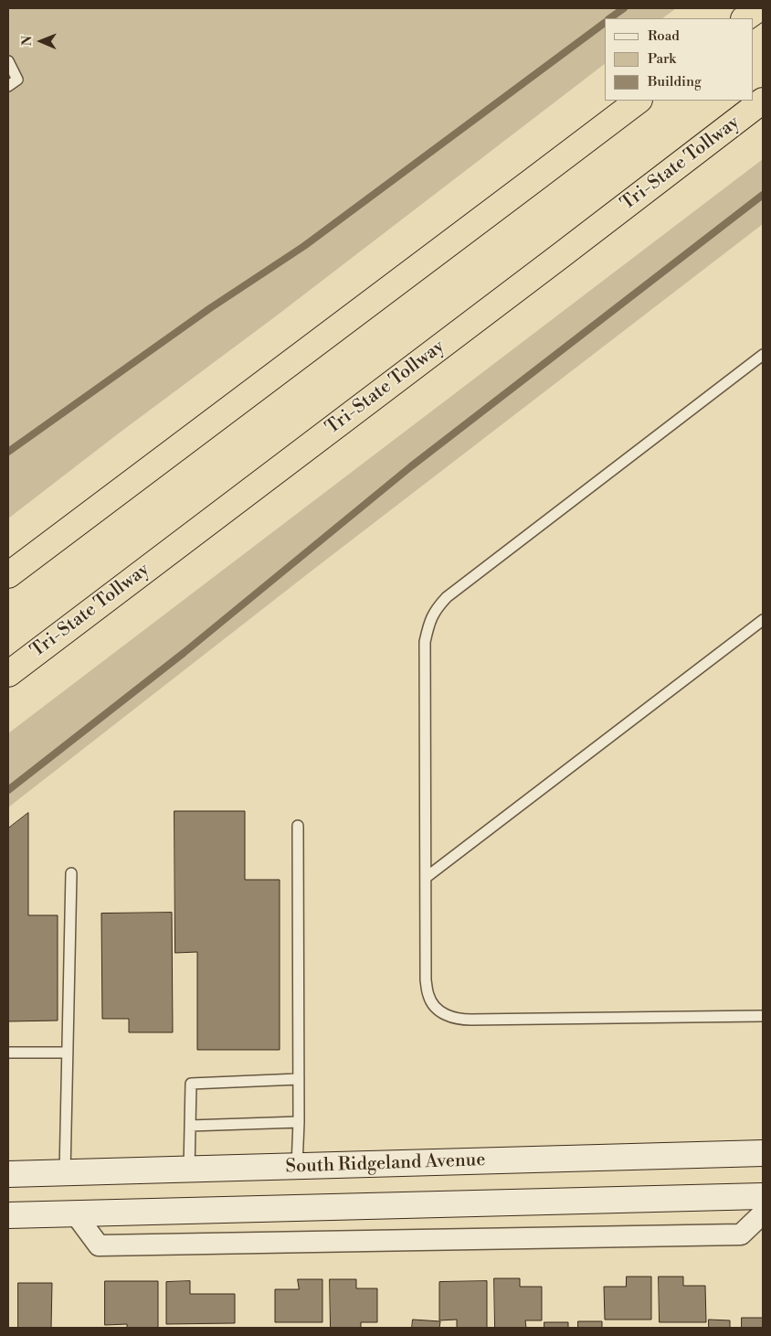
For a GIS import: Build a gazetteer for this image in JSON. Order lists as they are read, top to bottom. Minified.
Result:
{"streets":{"highway":["Tri-State Tollway"],"main road":["South Ridgeland Avenue"]},"legend":["Road","Park","Building"],"north":"left"}
